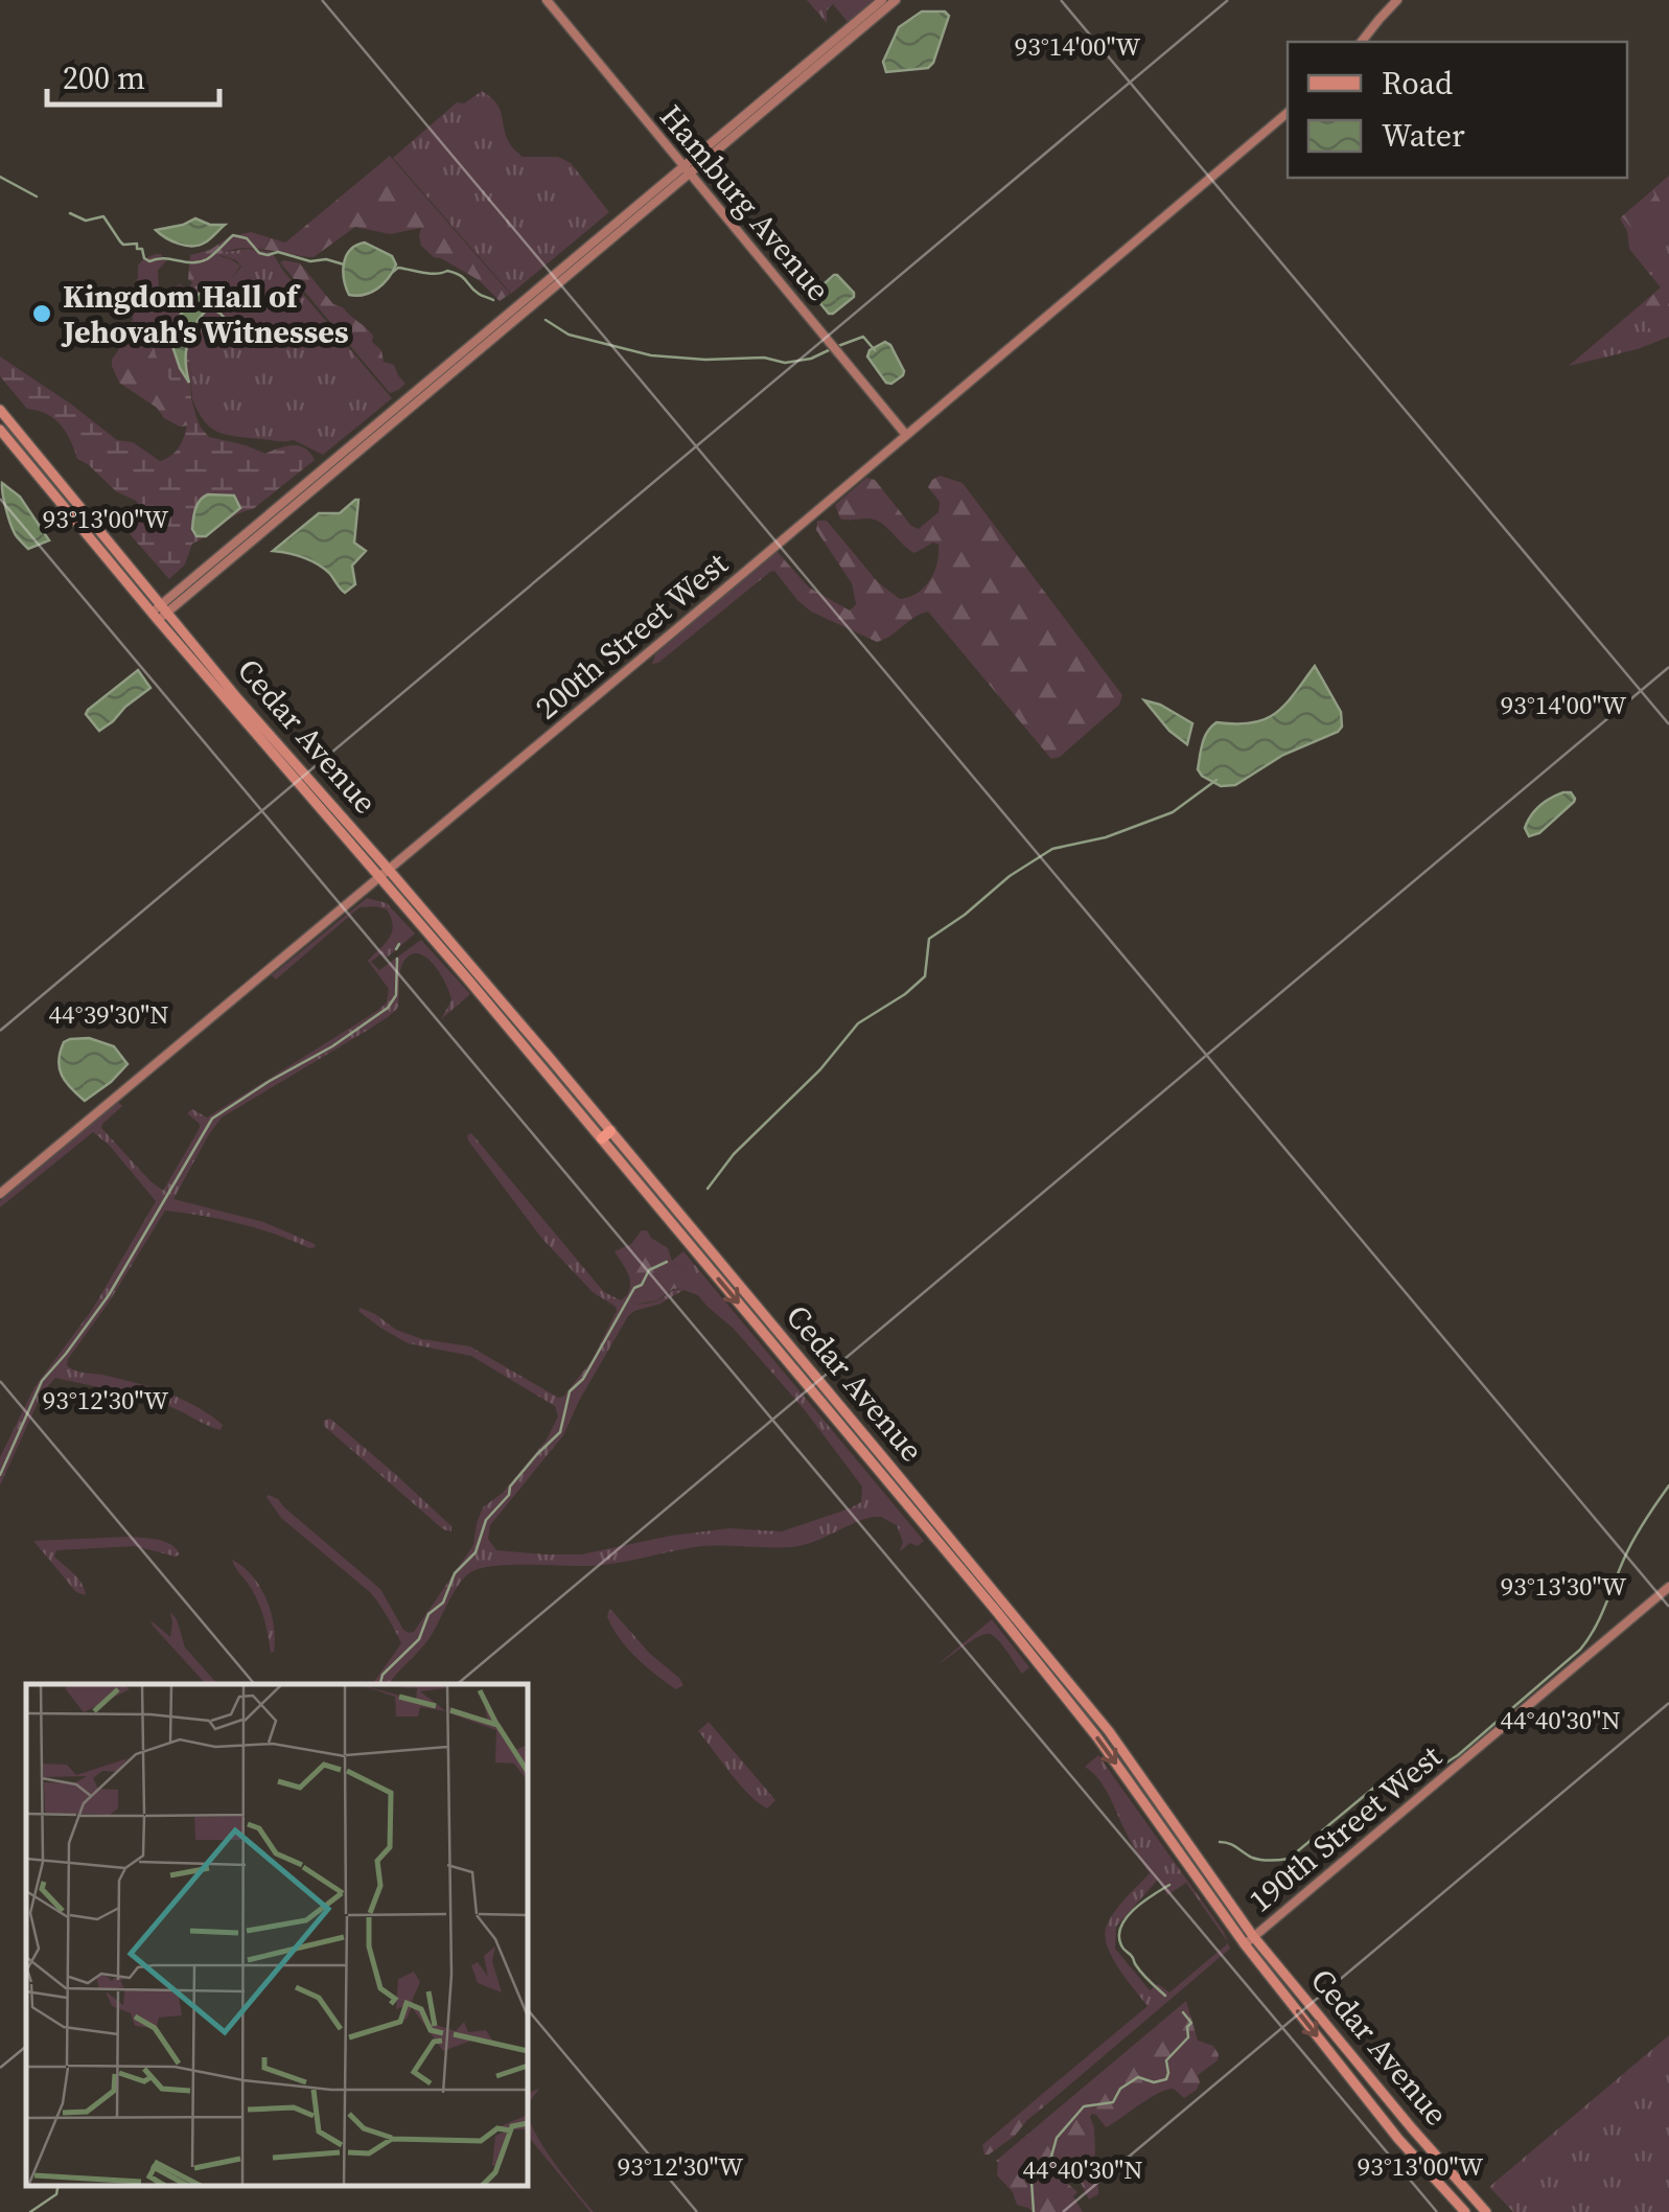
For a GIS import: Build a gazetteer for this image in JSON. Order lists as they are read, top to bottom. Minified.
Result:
{"streets":{"main road":["Cedar Avenue"],"street":["Hamburg Avenue","200th Street West","190th Street West"]},"crossings":[["Hamburg Avenue","200th Street West"],["200th Street West","Cedar Avenue"],["Cedar Avenue","190th Street West"]],"places":["Kingdom Hall of Jehovah's Witnesses"],"legend":["Road","Water"],"scale_bar":"200 m","coordinates":["93°14'00\"W","93°13'00\"W","44°39'30\"N","93°12'30\"W","93°13'30\"W","44°40'30\"N"]}
